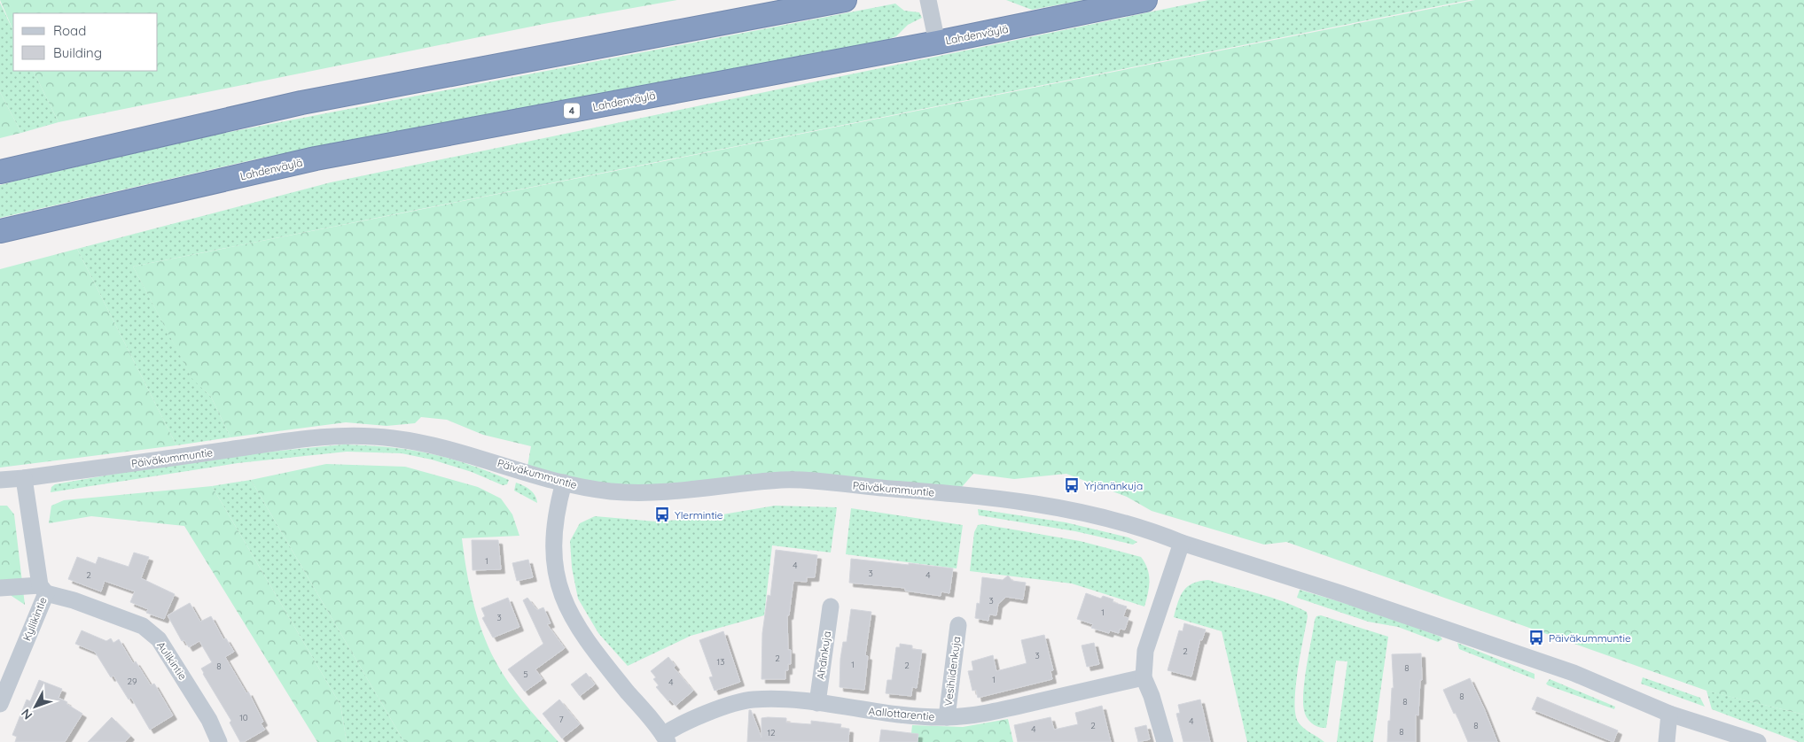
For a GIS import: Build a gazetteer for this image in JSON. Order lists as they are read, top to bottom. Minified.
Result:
{"streets":{"highway":["Lahdenväylä","4"],"street":["Päiväkummuntie","Kyllikintie","Ahdinkuja","Aulikintie","Vesihiidenkuja","Aallottarentie"]},"crossings":[["Päiväkummuntie","Kyllikintie"],["Kyllikintie","Aulikintie"],["Ahdinkuja","Aallottarentie"],["Vesihiidenkuja","Aallottarentie"]],"places":{"bus stop":["Yrjänänkuja","Ylermintie","Päiväkummuntie"]},"house_numbers":["1","4","3","2","4","3","1","3","2","3","2","13","1","2","8","8","5","1","29","4","8","8","10","7","4","2","8","4","8","12"],"legend":["Road","Building"],"north":"bottom left"}
